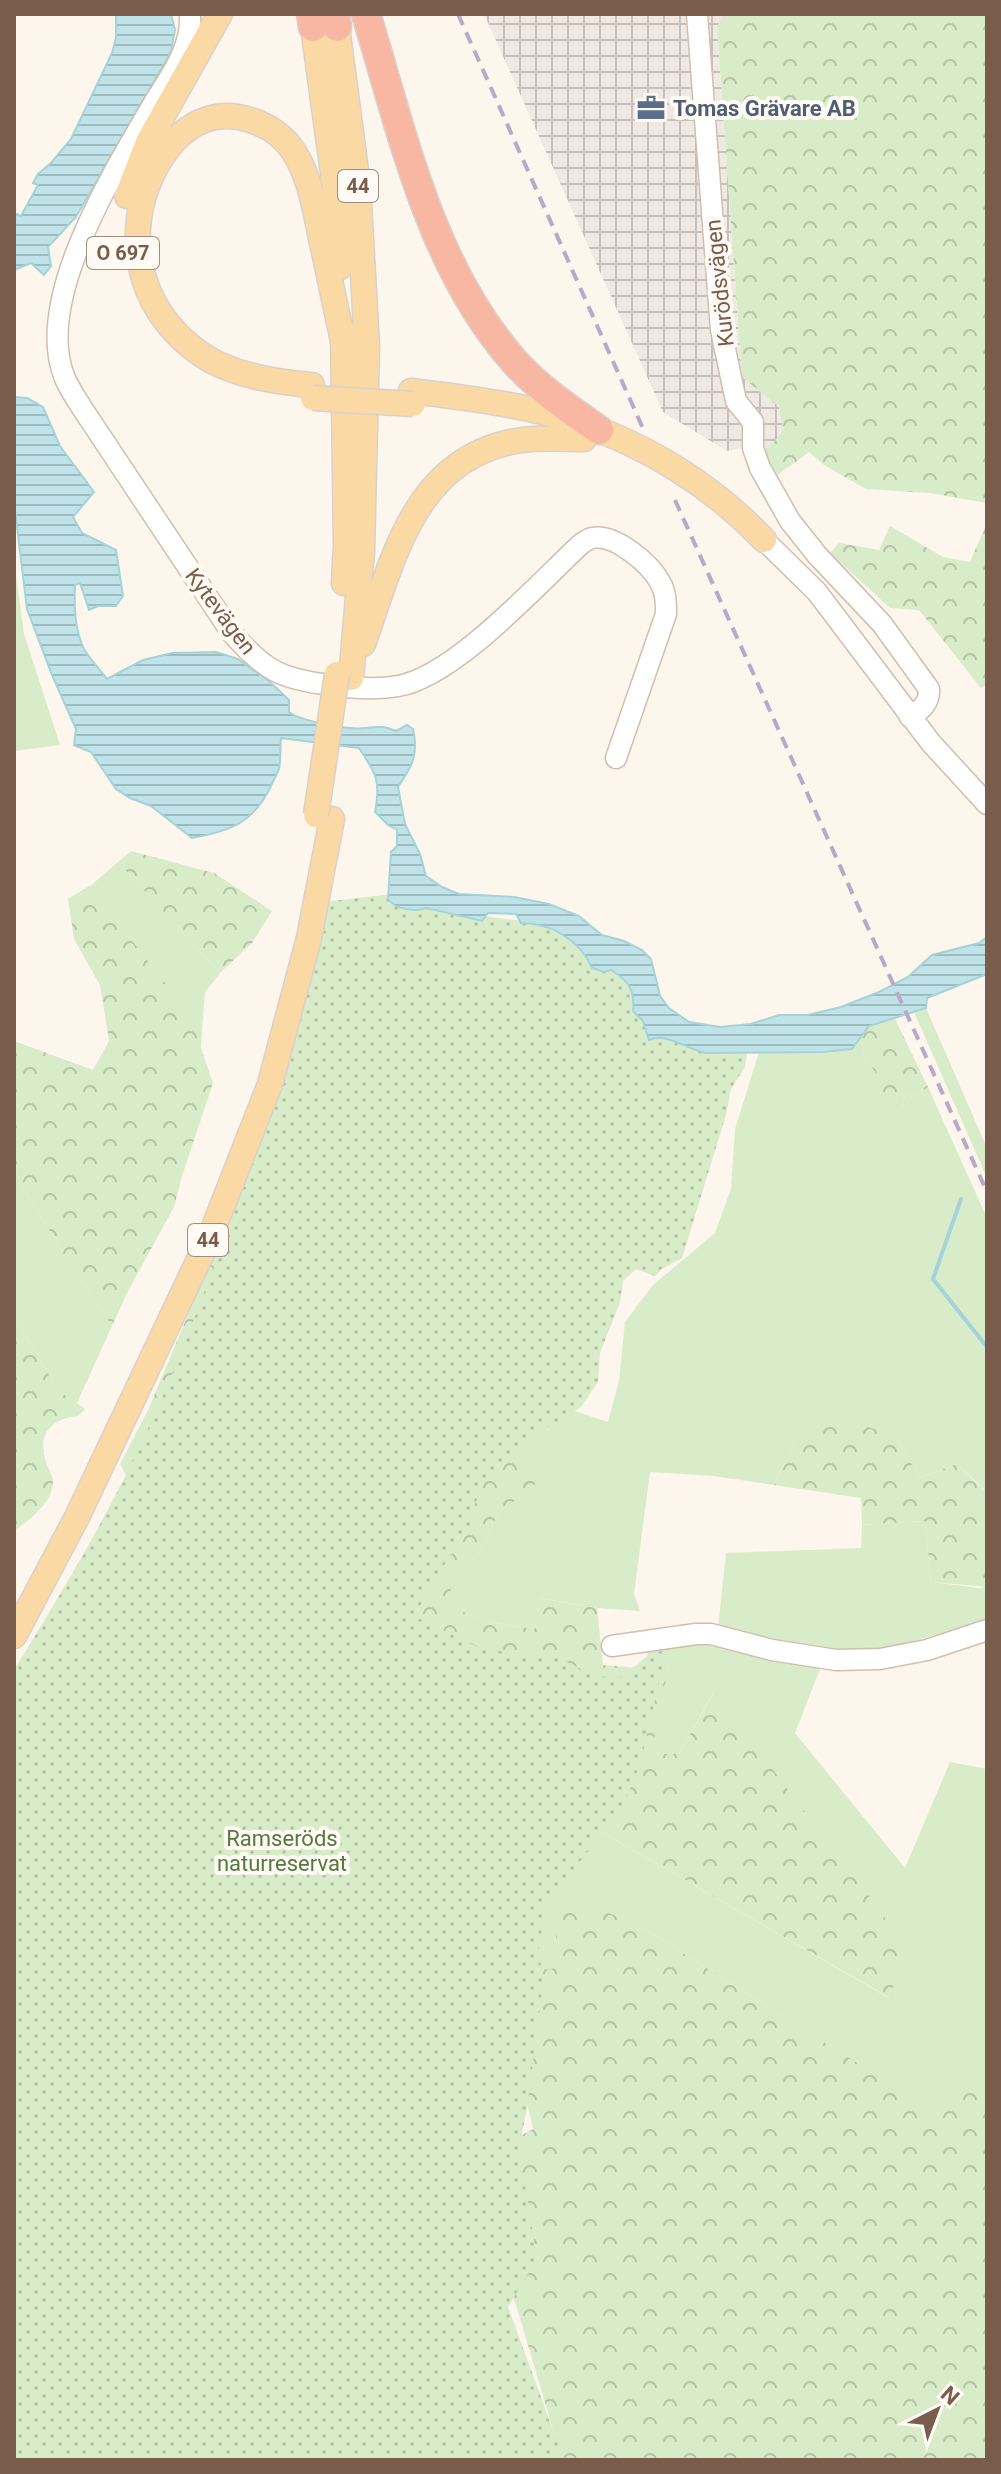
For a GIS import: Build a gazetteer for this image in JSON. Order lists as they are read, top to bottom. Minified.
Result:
{"streets":{"highway":["O 697"],"main road":["44"],"street":["Kurödsvägen","Kytevägen"]},"crossings":[["O 697","Kurödsvägen"]],"parks":["Ramseröds naturreservat"],"places":{"office":["Tomas Grävare AB"]},"north":"top right"}
